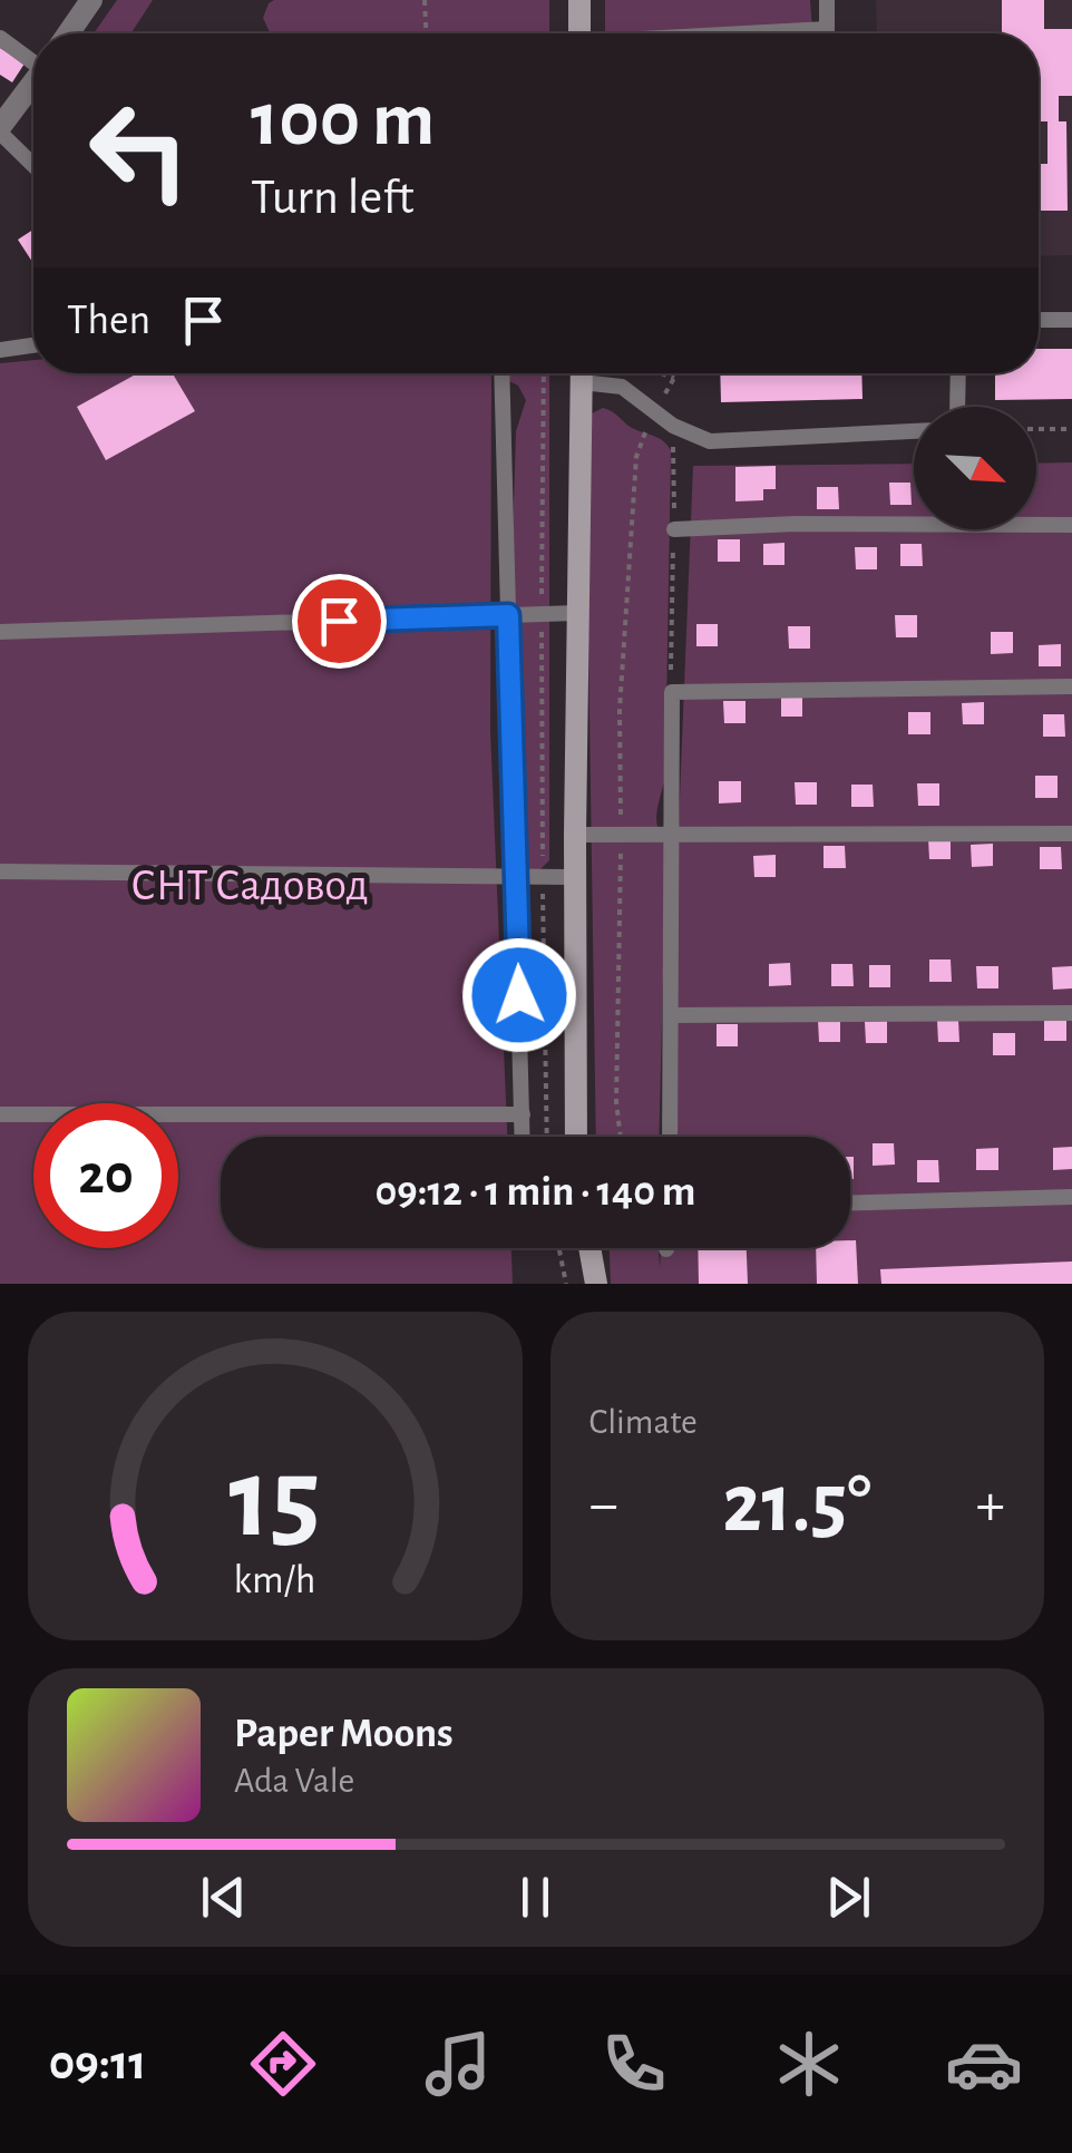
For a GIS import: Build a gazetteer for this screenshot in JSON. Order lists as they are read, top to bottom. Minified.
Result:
{"parks":["СНТ Садовод"],"north":"bottom right","page":{"turn":["100 m","Turn left"],"then":"Then","limit":"20","trip":"09:12 · 1 min · 140 m","tile":"Climate","heat":["−","21.5°","+"],"song":["Paper Moons","Ada Vale"],"tabs":"09:11","gauge":["15","km/h"]}}
